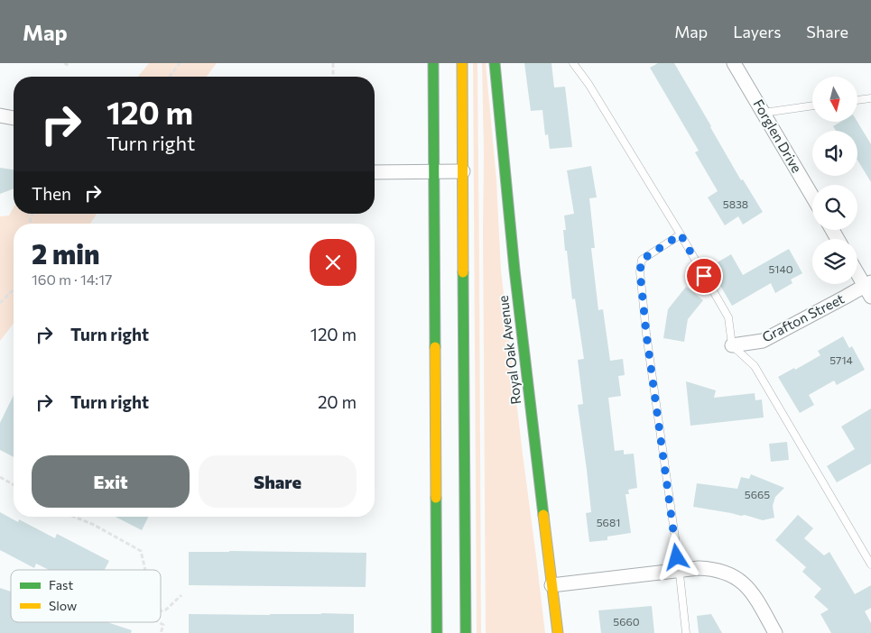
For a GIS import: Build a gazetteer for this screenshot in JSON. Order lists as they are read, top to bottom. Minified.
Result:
{"streets":{"main road":["Royal Oak Avenue"],"street":["Forglen Drive","Grafton Street"]},"house_numbers":["5838","5140","5714","5665","5681","5660"],"legend":["Fast","Slow"],"north":"bottom","page":{"header":"Map","nav":["Map","Layers","Share"],"turn":["120 m","Turn right"],"then":"Then","heading":["2 min","160 m · 14:17"],"list":[{"name":"Turn right","value":"120 m"},{"name":"Turn right","value":"20 m"}],"buttons":["Exit","Share"]}}
